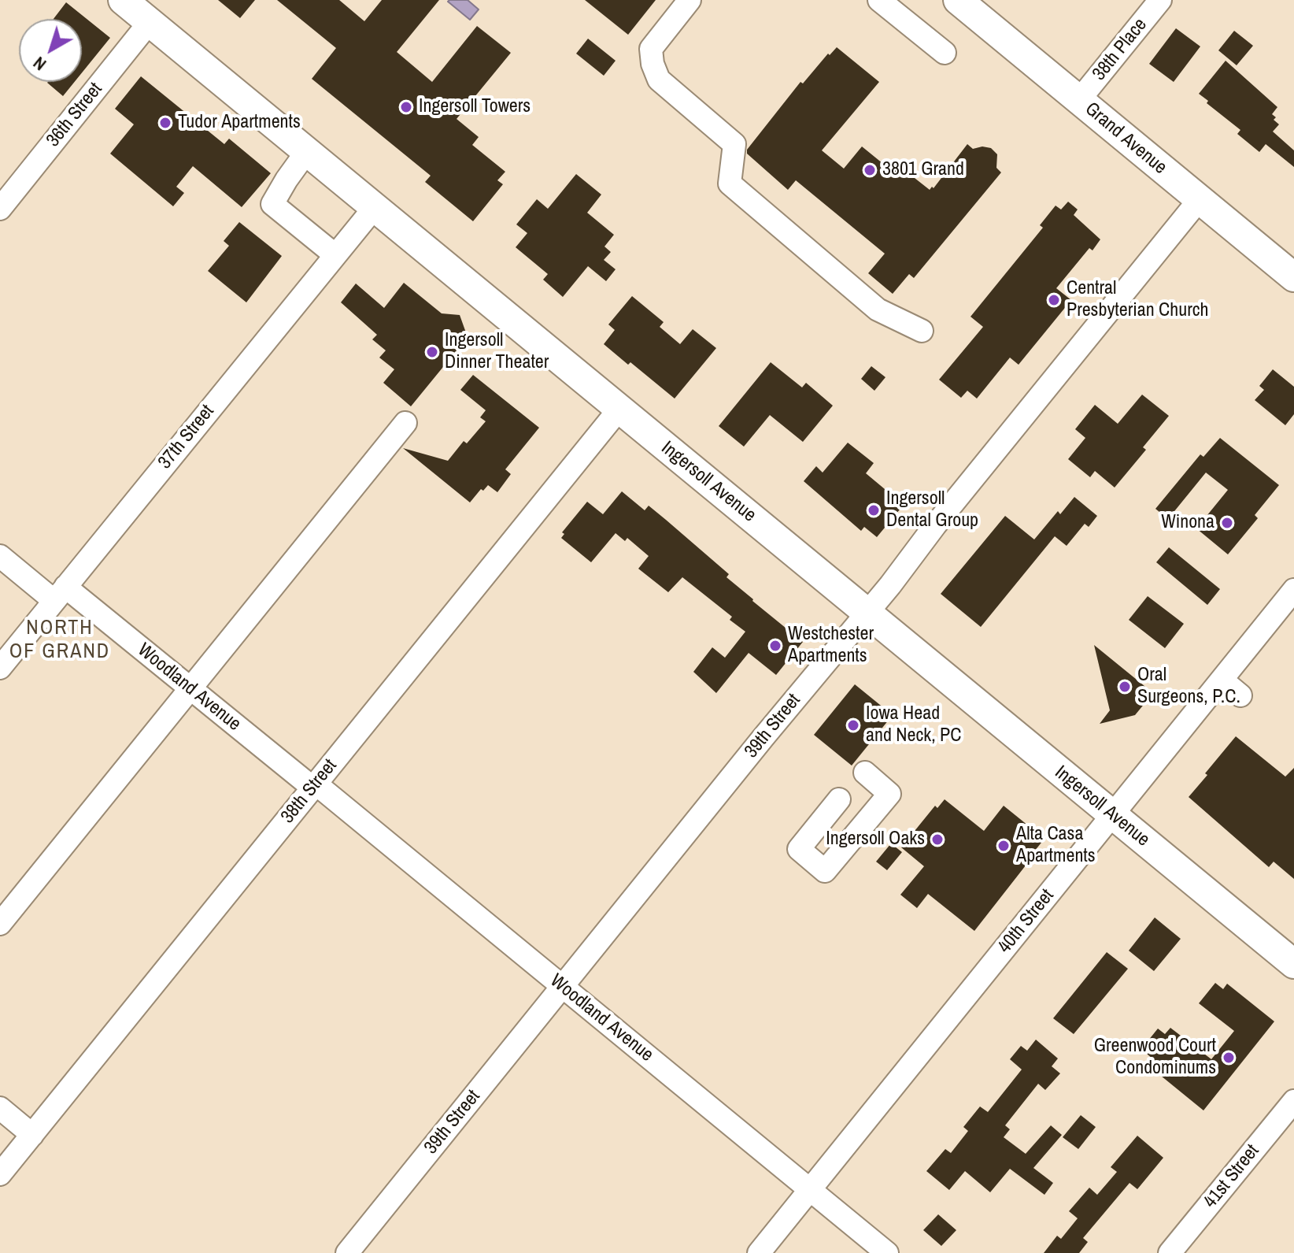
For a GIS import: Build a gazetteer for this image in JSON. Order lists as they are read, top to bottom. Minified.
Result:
{"streets":{"main road":["Grand Avenue","Ingersoll Avenue"],"street":["38th Place","36th Street","37th Street","Woodland Avenue","39th Street","38th Street","40th Street","41st Street"]},"crossings":[["38th Place","Grand Avenue"],["36th Street","Ingersoll Avenue"],["Grand Avenue","39th Street"],["37th Street","Ingersoll Avenue"],["37th Street","Woodland Avenue"],["Ingersoll Avenue","39th Street"],["Ingersoll Avenue","38th Street"],["Ingersoll Avenue","40th Street"],["Woodland Avenue","39th Street"],["Woodland Avenue","38th Street"],["Woodland Avenue","40th Street"]],"districts":["NORTH OF GRAND"],"places":["Ingersoll Towers","Tudor Apartments","3801 Grand","Central Presbyterian Church","Ingersoll Dinner Theater","Ingersoll Dental Group","Winona","Westchester Apartments","Oral Surgeons, P.C.","Iowa Head and Neck, PC","Ingersoll Oaks","Alta Casa Apartments","Greenwood Court Condominums"],"north":"bottom left"}
